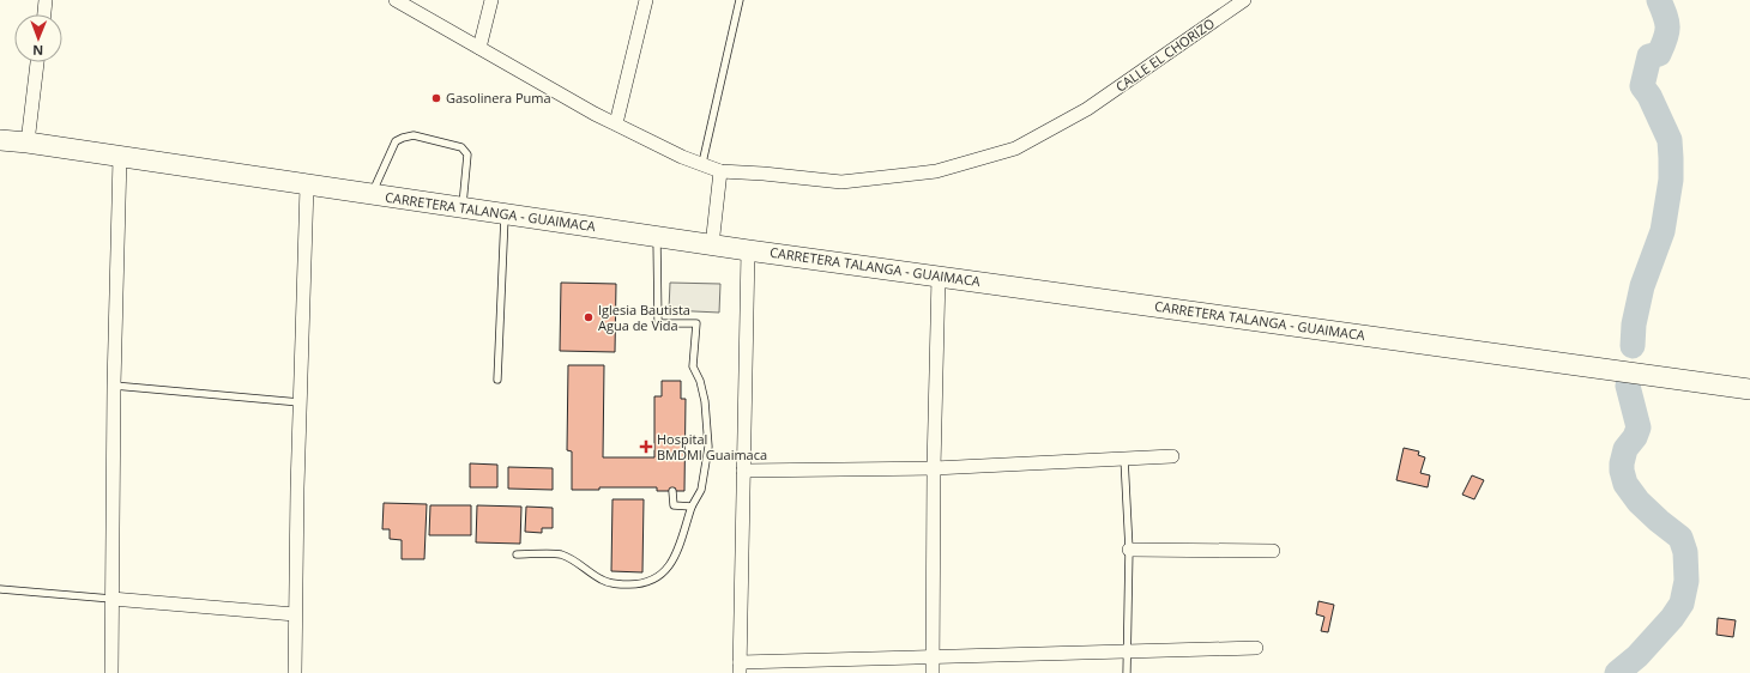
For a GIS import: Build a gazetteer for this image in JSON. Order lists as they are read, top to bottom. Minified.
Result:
{"streets":{"main road":["CARRETERA TALANGA - GUAIMACA"],"street":["CALLE EL CHORIZO"]},"places":{"other":["Gasolinera Puma","Iglesia Bautista Agua de Vida"],"health":["Hospital BMDMI Guaimaca"]},"north":"bottom"}
